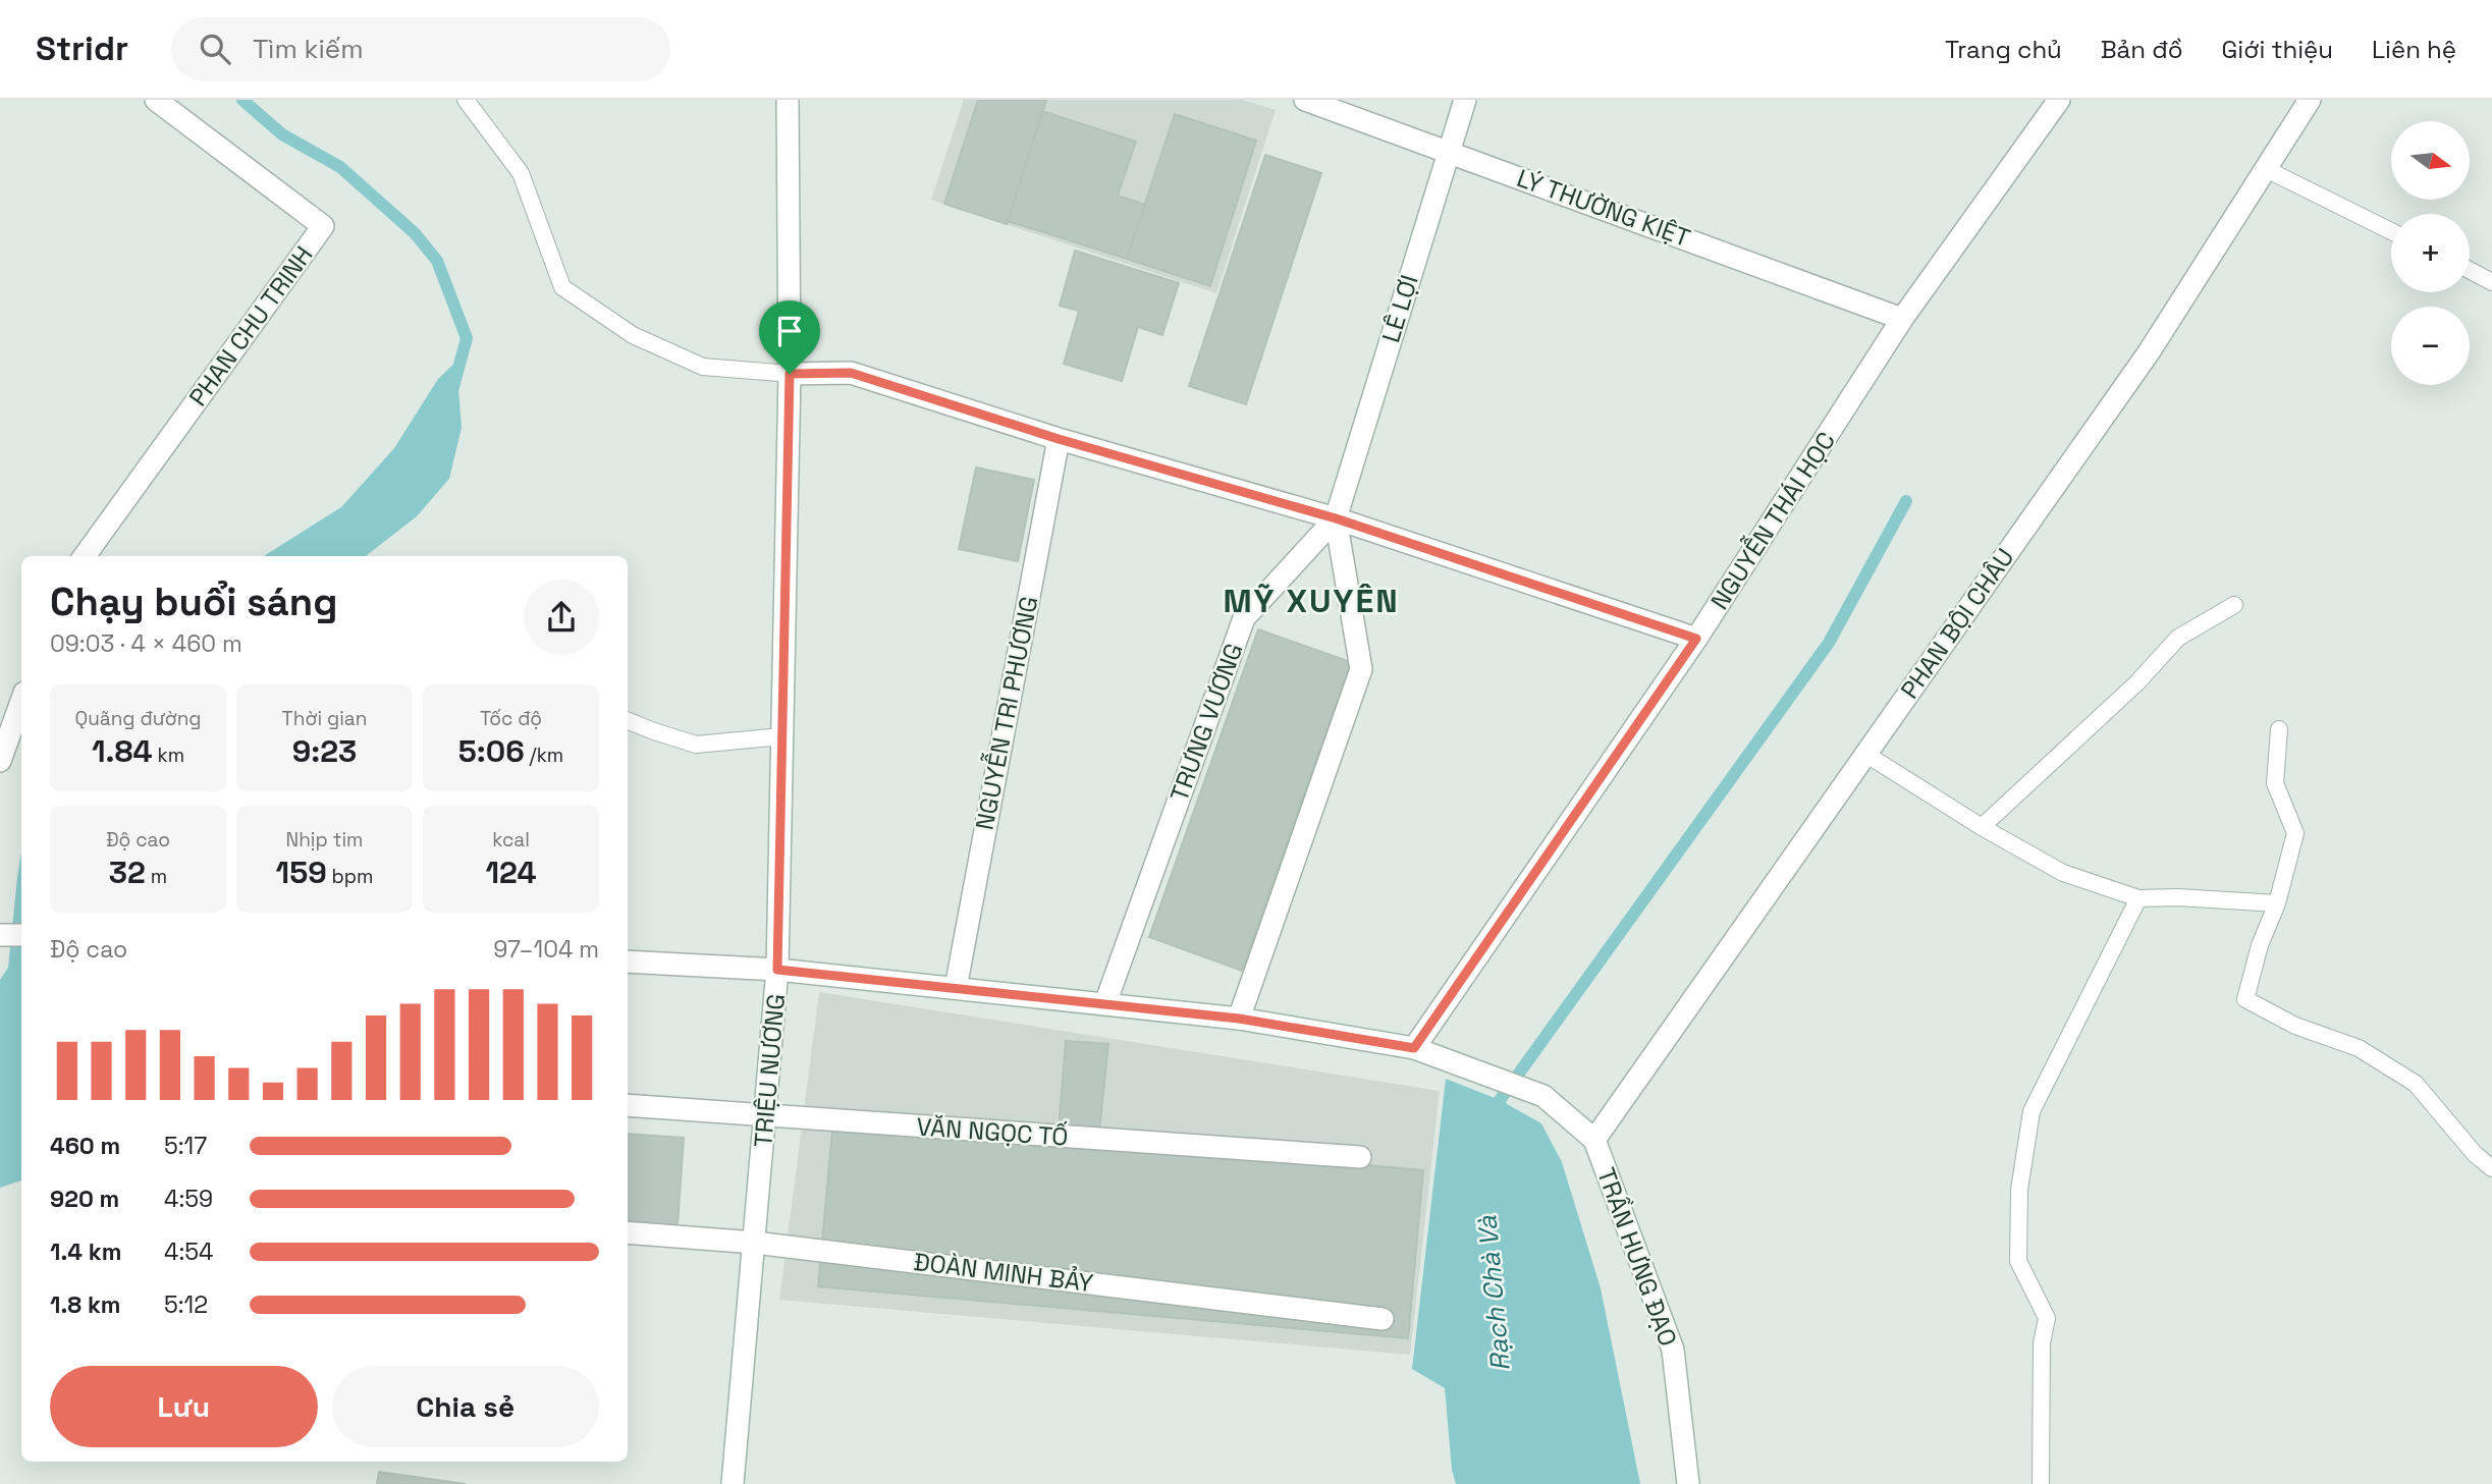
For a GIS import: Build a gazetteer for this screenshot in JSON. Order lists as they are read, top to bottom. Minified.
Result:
{"streets":{"street":["LÝ THƯỜNG KIỆT","LÊ LỢI","PHAN CHU TRINH","NGUYỄN THÁI HỌC","PHAN BỘI CHÂU","NGUYỄN TRI PHƯƠNG","TRƯNG VƯƠNG","TRIỆU NƯƠNG","VĂN NGỌC TỐ","TRẦN HƯNG ĐẠO","ĐOÀN MINH BẢY"]},"crossings":[["LÝ THƯỜNG KIỆT","LÊ LỢI"],["LÝ THƯỜNG KIỆT","NGUYỄN THÁI HỌC"],["LÊ LỢI","TRƯNG VƯƠNG"],["NGUYỄN THÁI HỌC","TRẦN HƯNG ĐẠO"],["PHAN BỘI CHÂU","TRẦN HƯNG ĐẠO"],["TRIỆU NƯƠNG","VĂN NGỌC TỐ"],["TRIỆU NƯƠNG","ĐOÀN MINH BẢY"]],"districts":["MỸ XUYÊN"],"water":["Rạch Chà Và"],"north":"right","page":{"header":"Stridr","search":"Tìm kiếm","nav":["Trang chủ","Bản đồ","Giới thiệu","Liên hệ"],"map_buttons":["+","−"],"heading":["Chạy buổi sáng","09:03 · 4 × 460 m"],"stats":[["Quãng đường","1.84 km"],["Thời gian","9:23"],["Tốc độ","5:06 /km"],["Độ cao","32 m"],["Nhịp tim","159 bpm"],["kcal","124"]],"chart":["Độ cao","97–104 m"],"list":[{"name":"460 m","note":"5:17"},{"name":"920 m","note":"4:59"},{"name":"1.4 km","note":"4:54"},{"name":"1.8 km","note":"5:12"}],"buttons":["Lưu","Chia sẻ"]}}
